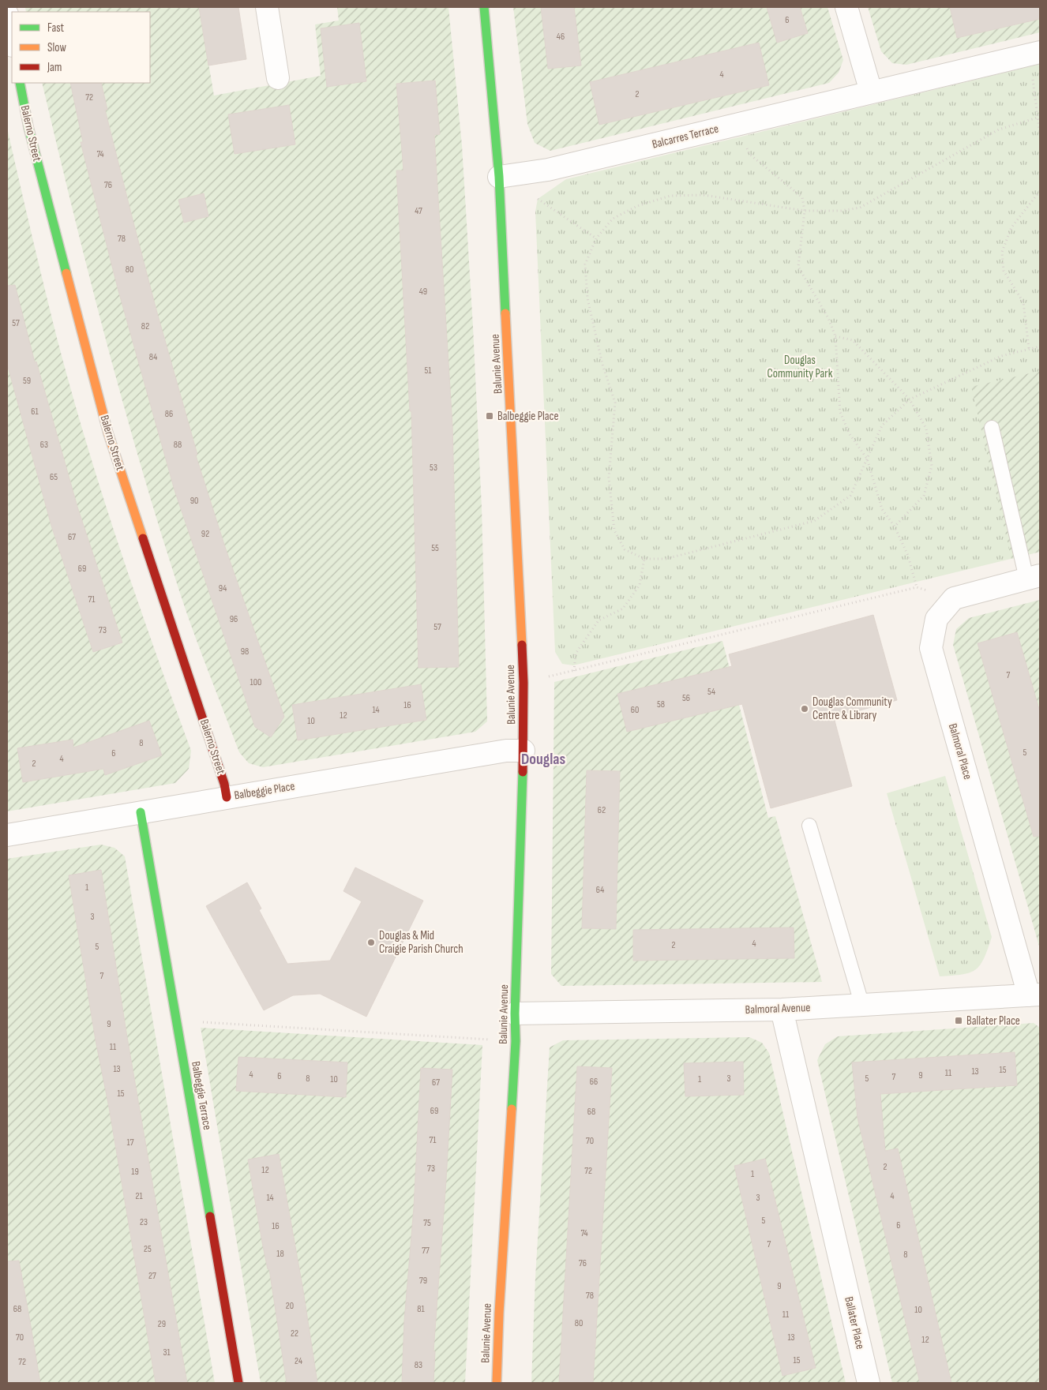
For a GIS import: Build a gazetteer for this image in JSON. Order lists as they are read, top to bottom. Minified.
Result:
{"streets":{"street":["Balerno Street","Balcarres Terrace","Balunie Avenue","Balmoral Place","Balbeggie Place","Balmoral Avenue","Balbeggie Terrace","Ballater Place"]},"crossings":[["Balerno Street","Balbeggie Place"],["Balcarres Terrace","Balunie Avenue"],["Balunie Avenue","Balbeggie Place"],["Balunie Avenue","Balmoral Avenue"],["Balmoral Place","Balmoral Avenue"],["Balbeggie Place","Balbeggie Terrace"],["Balmoral Avenue","Ballater Place"]],"districts":["Douglas"],"parks":["Douglas Community Park"],"places":{"transit":["Balbeggie Place","Ballater Place"],"other":["Douglas Community Centre & Library","Douglas & Mid Craigie Parish Church"]},"house_numbers":["6","46","4","2","72","74","76","47","78","80","49","57","82","84","51","59","61","86","63","88","53","65","90","92","67","55","69","94","71","96","57","73","98","7","100","54","56","58","16","14","60","12","10","8","5","6","4","2","62","1","64","3","4","2","5","7","9","11","13","15","13","11","4","9","6","7","8","3","5","10","1","66","67","15","69","68","71","70","17","2","73","12","72","19","1","21","4","14","3","5","23","75","6","16","74","7","25","77","18","8","76","27","79","9","78","20","68","81","10","11","80","29","22","70","13","12","31","15","24","72","83"],"legend":["Fast","Slow","Jam"]}
